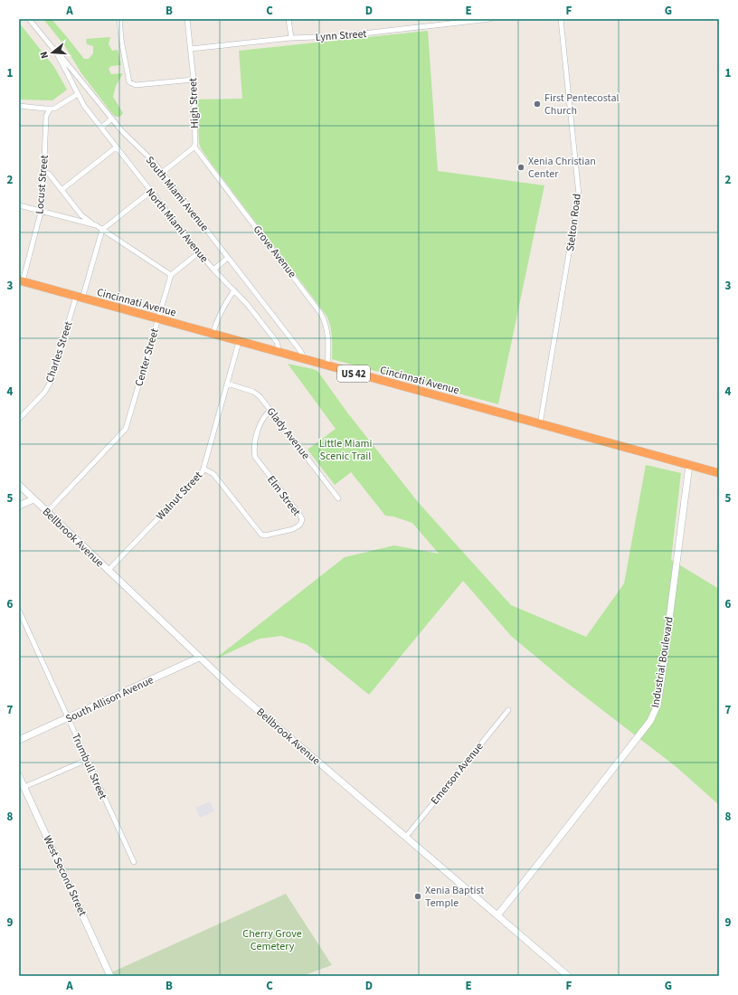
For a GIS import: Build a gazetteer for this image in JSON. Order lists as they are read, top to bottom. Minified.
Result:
{"streets":{"highway":["Cincinnati Avenue","US 42"],"street":["Lynn Street","High Street","Locust Street","South Miami Avenue","Stelton Road","North Miami Avenue","Grove Avenue","Charles Street","Center Street","Glady Avenue","Walnut Street","Elm Street","Bellbrook Avenue","Industrial Boulevard","South Allison Avenue","Trumbull Street","Emerson Avenue","West Second Street"]},"crossings":[["Lynn Street","High Street"],["High Street","Grove Avenue"],["Locust Street","Cincinnati Avenue"],["South Miami Avenue","North Miami Avenue"],["South Miami Avenue","Cincinnati Avenue"],["Stelton Road","Cincinnati Avenue"],["North Miami Avenue","Cincinnati Avenue"],["Grove Avenue","Cincinnati Avenue"],["Cincinnati Avenue","Charles Street"],["Cincinnati Avenue","Center Street"],["Cincinnati Avenue","Walnut Street"],["Cincinnati Avenue","Industrial Boulevard"],["Center Street","Bellbrook Avenue"],["Glady Avenue","Walnut Street"],["Glady Avenue","Elm Street"],["Walnut Street","Elm Street"],["Walnut Street","Bellbrook Avenue"],["Bellbrook Avenue","Industrial Boulevard"],["Bellbrook Avenue","South Allison Avenue"],["Bellbrook Avenue","Emerson Avenue"],["South Allison Avenue","Trumbull Street"]],"parks":["Little Miami Scenic Trail","Cherry Grove Cemetery"],"places":["First Pentecostal Church","Xenia Christian Center","Xenia Baptist Temple"],"north":"left","grid":{"columns":["A","B","C","D","E","F","G"],"rows":["1","2","3","4","5","6","7","8","9"]}}
